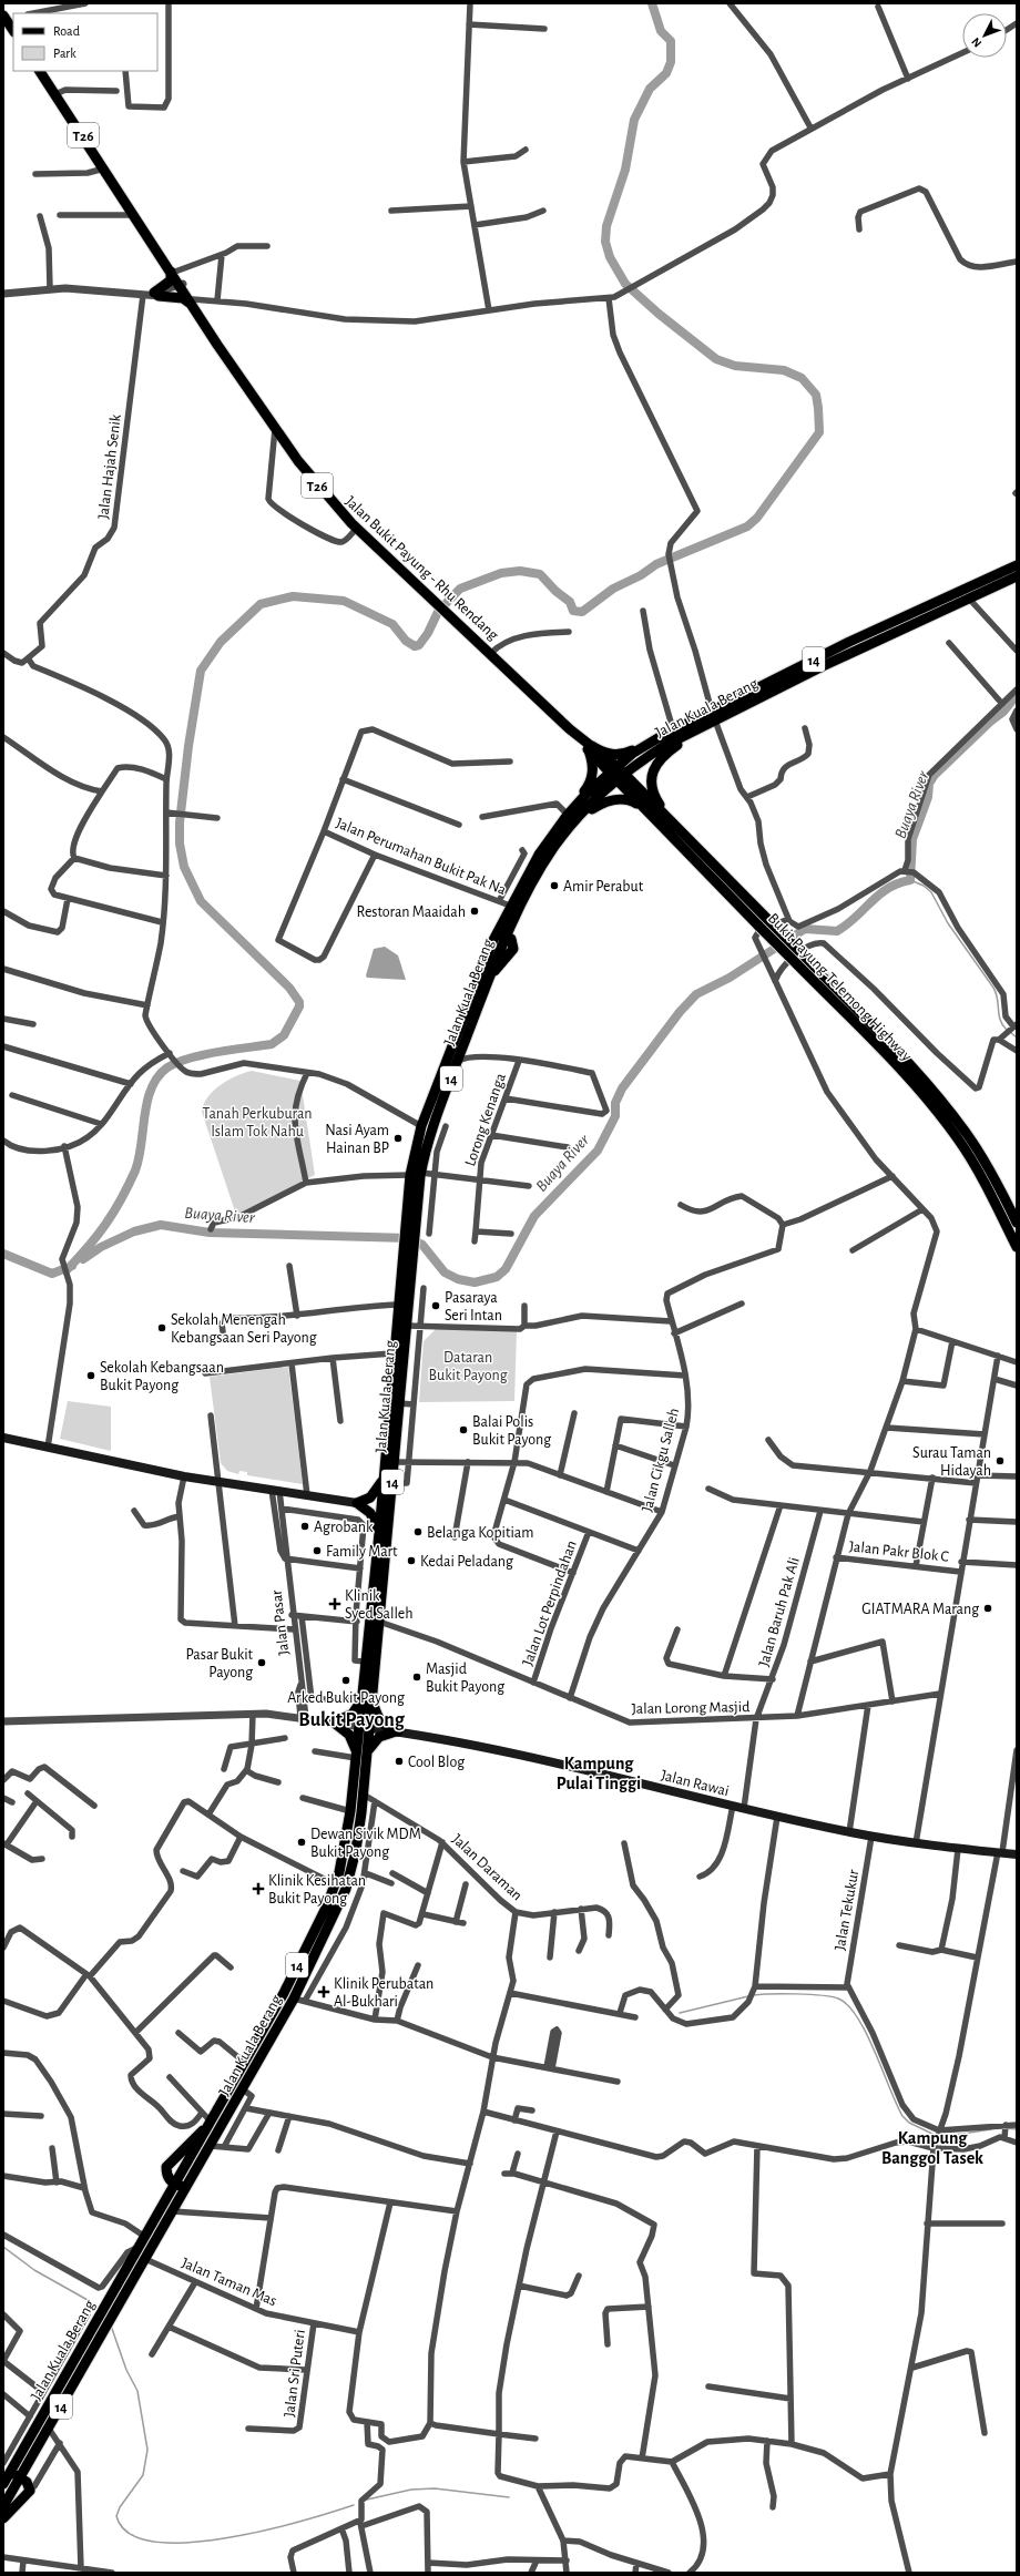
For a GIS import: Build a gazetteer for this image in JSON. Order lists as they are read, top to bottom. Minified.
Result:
{"streets":{"main road":["T26","Jalan Bukit Payung - Rhu Rendang","14","Jalan Kuala Berang","Bukit Payung-Telemong Highway","Jalan Rawai"],"street":["Jalan Hajah Senik","Jalan Perumahan Bukit Pak Na","Lorong Kenanga","Jalan Cikgu Salleh","Jalan Pakr Blok C","Jalan Lot Perpindahan","Jalan Baruh Pak Ali","Jalan Pasar","Jalan Lorong Masjid","Jalan Daraman","Jalan Tekukur","Jalan Taman Mas","Jalan Sri Puteri"]},"crossings":[["Jalan Bukit Payung - Rhu Rendang","Jalan Kuala Berang"],["Jalan Bukit Payung - Rhu Rendang","Bukit Payung-Telemong Highway"],["Jalan Kuala Berang","Jalan Perumahan Bukit Pak Na"],["Jalan Kuala Berang","Bukit Payung-Telemong Highway"],["Jalan Kuala Berang","Jalan Lorong Masjid"],["Jalan Kuala Berang","Jalan Rawai"],["Jalan Kuala Berang","Jalan Daraman"],["Jalan Kuala Berang","Jalan Taman Mas"],["Jalan Cikgu Salleh","Jalan Lorong Masjid"],["Jalan Lot Perpindahan","Jalan Lorong Masjid"],["Jalan Baruh Pak Ali","Jalan Lorong Masjid"],["Jalan Baruh Pak Ali","Jalan Rawai"],["Jalan Rawai","Jalan Tekukur"],["Jalan Taman Mas","Jalan Sri Puteri"]],"districts":["Bukit Payong","Kampung Pulai Tinggi","Kampung Banggol Tasek"],"water":["Buaya River"],"parks":["Tanah Perkuburan Islam Tok Nahu","Dataran Bukit Payong"],"places":{"other":["Amir Perabut","Restoran Maaidah","Nasi Ayam Hainan BP","Pasaraya Seri Intan","Sekolah Menengah Kebangsaan Seri Payong","Sekolah Kebangsaan Bukit Payong","Balai Polis Bukit Payong","Surau Taman Hidayah","Agrobank","Belanga Kopitiam","Family Mart","Kedai Peladang","GIATMARA Marang","Pasar Bukit Payong","Masjid Bukit Payong","Arked Bukit Payong","Cool Blog","Dewan Sivik MDM Bukit Payong"],"health":["Klinik Syed Salleh","Klinik Kesihatan Bukit Payong","Klinik Perubatan Al-Bukhari"]},"legend":["Road","Park"],"north":"bottom left"}
